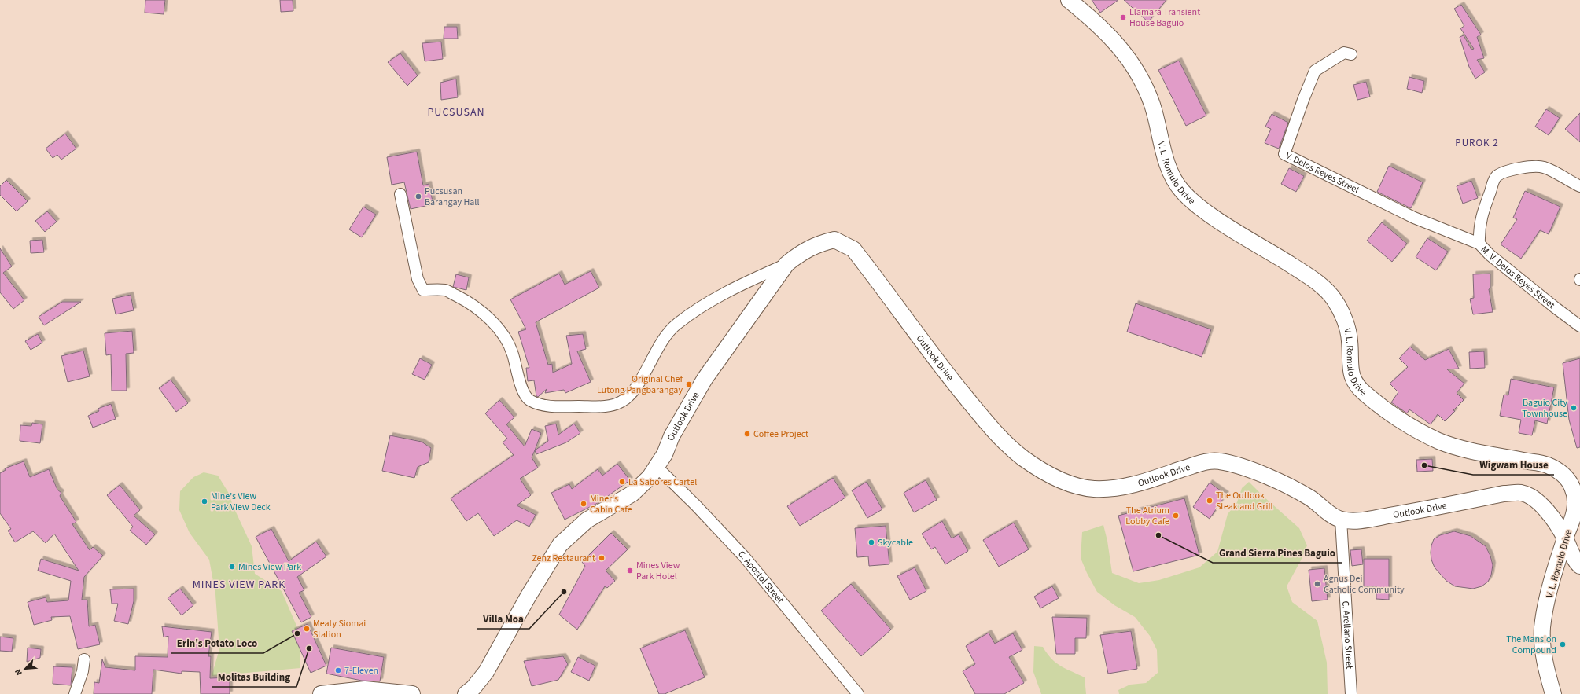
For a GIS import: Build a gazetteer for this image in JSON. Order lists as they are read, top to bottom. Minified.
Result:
{"streets":{"street":["V. L. Romulo Drive","V. Delos Reyes Street","M. V. Delos Reyes Street","Outlook Drive","C. Apostol Street","C. Arellano Street"]},"crossings":[["V. L. Romulo Drive","Outlook Drive"],["V. Delos Reyes Street","M. V. Delos Reyes Street"],["Outlook Drive","C. Apostol Street"],["Outlook Drive","C. Arellano Street"]],"districts":["PUCSUSAN","PUROK 2","MINES VIEW PARK"],"places":["Llamara Transient House Baguio","Pucsusan Barangay Hall","Original Chef Lutong Pangbarangay","Baguio City Townhouse","Coffee Project","Wigwam House","La Sabores Cartel","The Outlook Steak and Grill","Mine's View Park View Deck","Miner's Cabin Cafe","The Atrium Lobby Cafe","Grand Sierra Pines Baguio","Skycable","Zenz Restaurant","Mines View Park","Mines View Park Hotel","Agnus Dei Catholic Community","Villa Moa","Meaty Siomai Station","Erin's Potato Loco","The Mansion Compound","Molitas Building","7-Eleven"],"north":"bottom left"}
